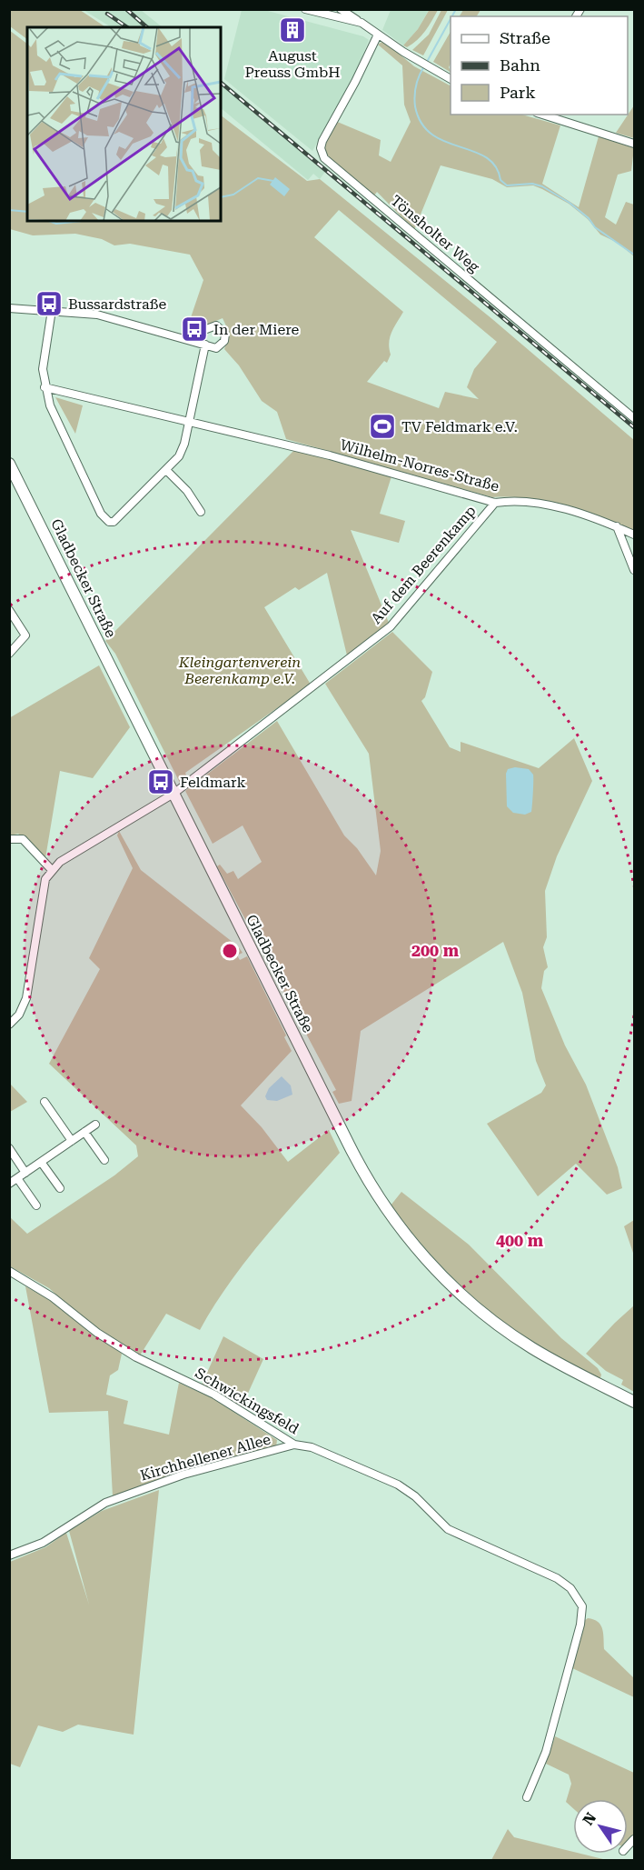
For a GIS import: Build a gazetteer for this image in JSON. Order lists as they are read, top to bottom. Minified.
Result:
{"streets":{"main road":["Gladbecker Straße"],"street":["Tönsholter Weg","Wilhelm-Norres-Straße","Auf dem Beerenkamp","Schwickingsfeld","Kirchhellener Allee"]},"crossings":[["Wilhelm-Norres-Straße","Auf dem Beerenkamp"],["Auf dem Beerenkamp","Gladbecker Straße"],["Schwickingsfeld","Kirchhellener Allee"]],"parks":["Kleingartenverein Beerenkamp e.V."],"places":{"building":["August Preuss GmbH"],"bus stop":["Bussardstraße","In der Miere","Feldmark"],"sports":["TV Feldmark e.V."]},"legend":["Straße","Bahn","Park"],"north":"top left","rings":["200 m","400 m"]}
